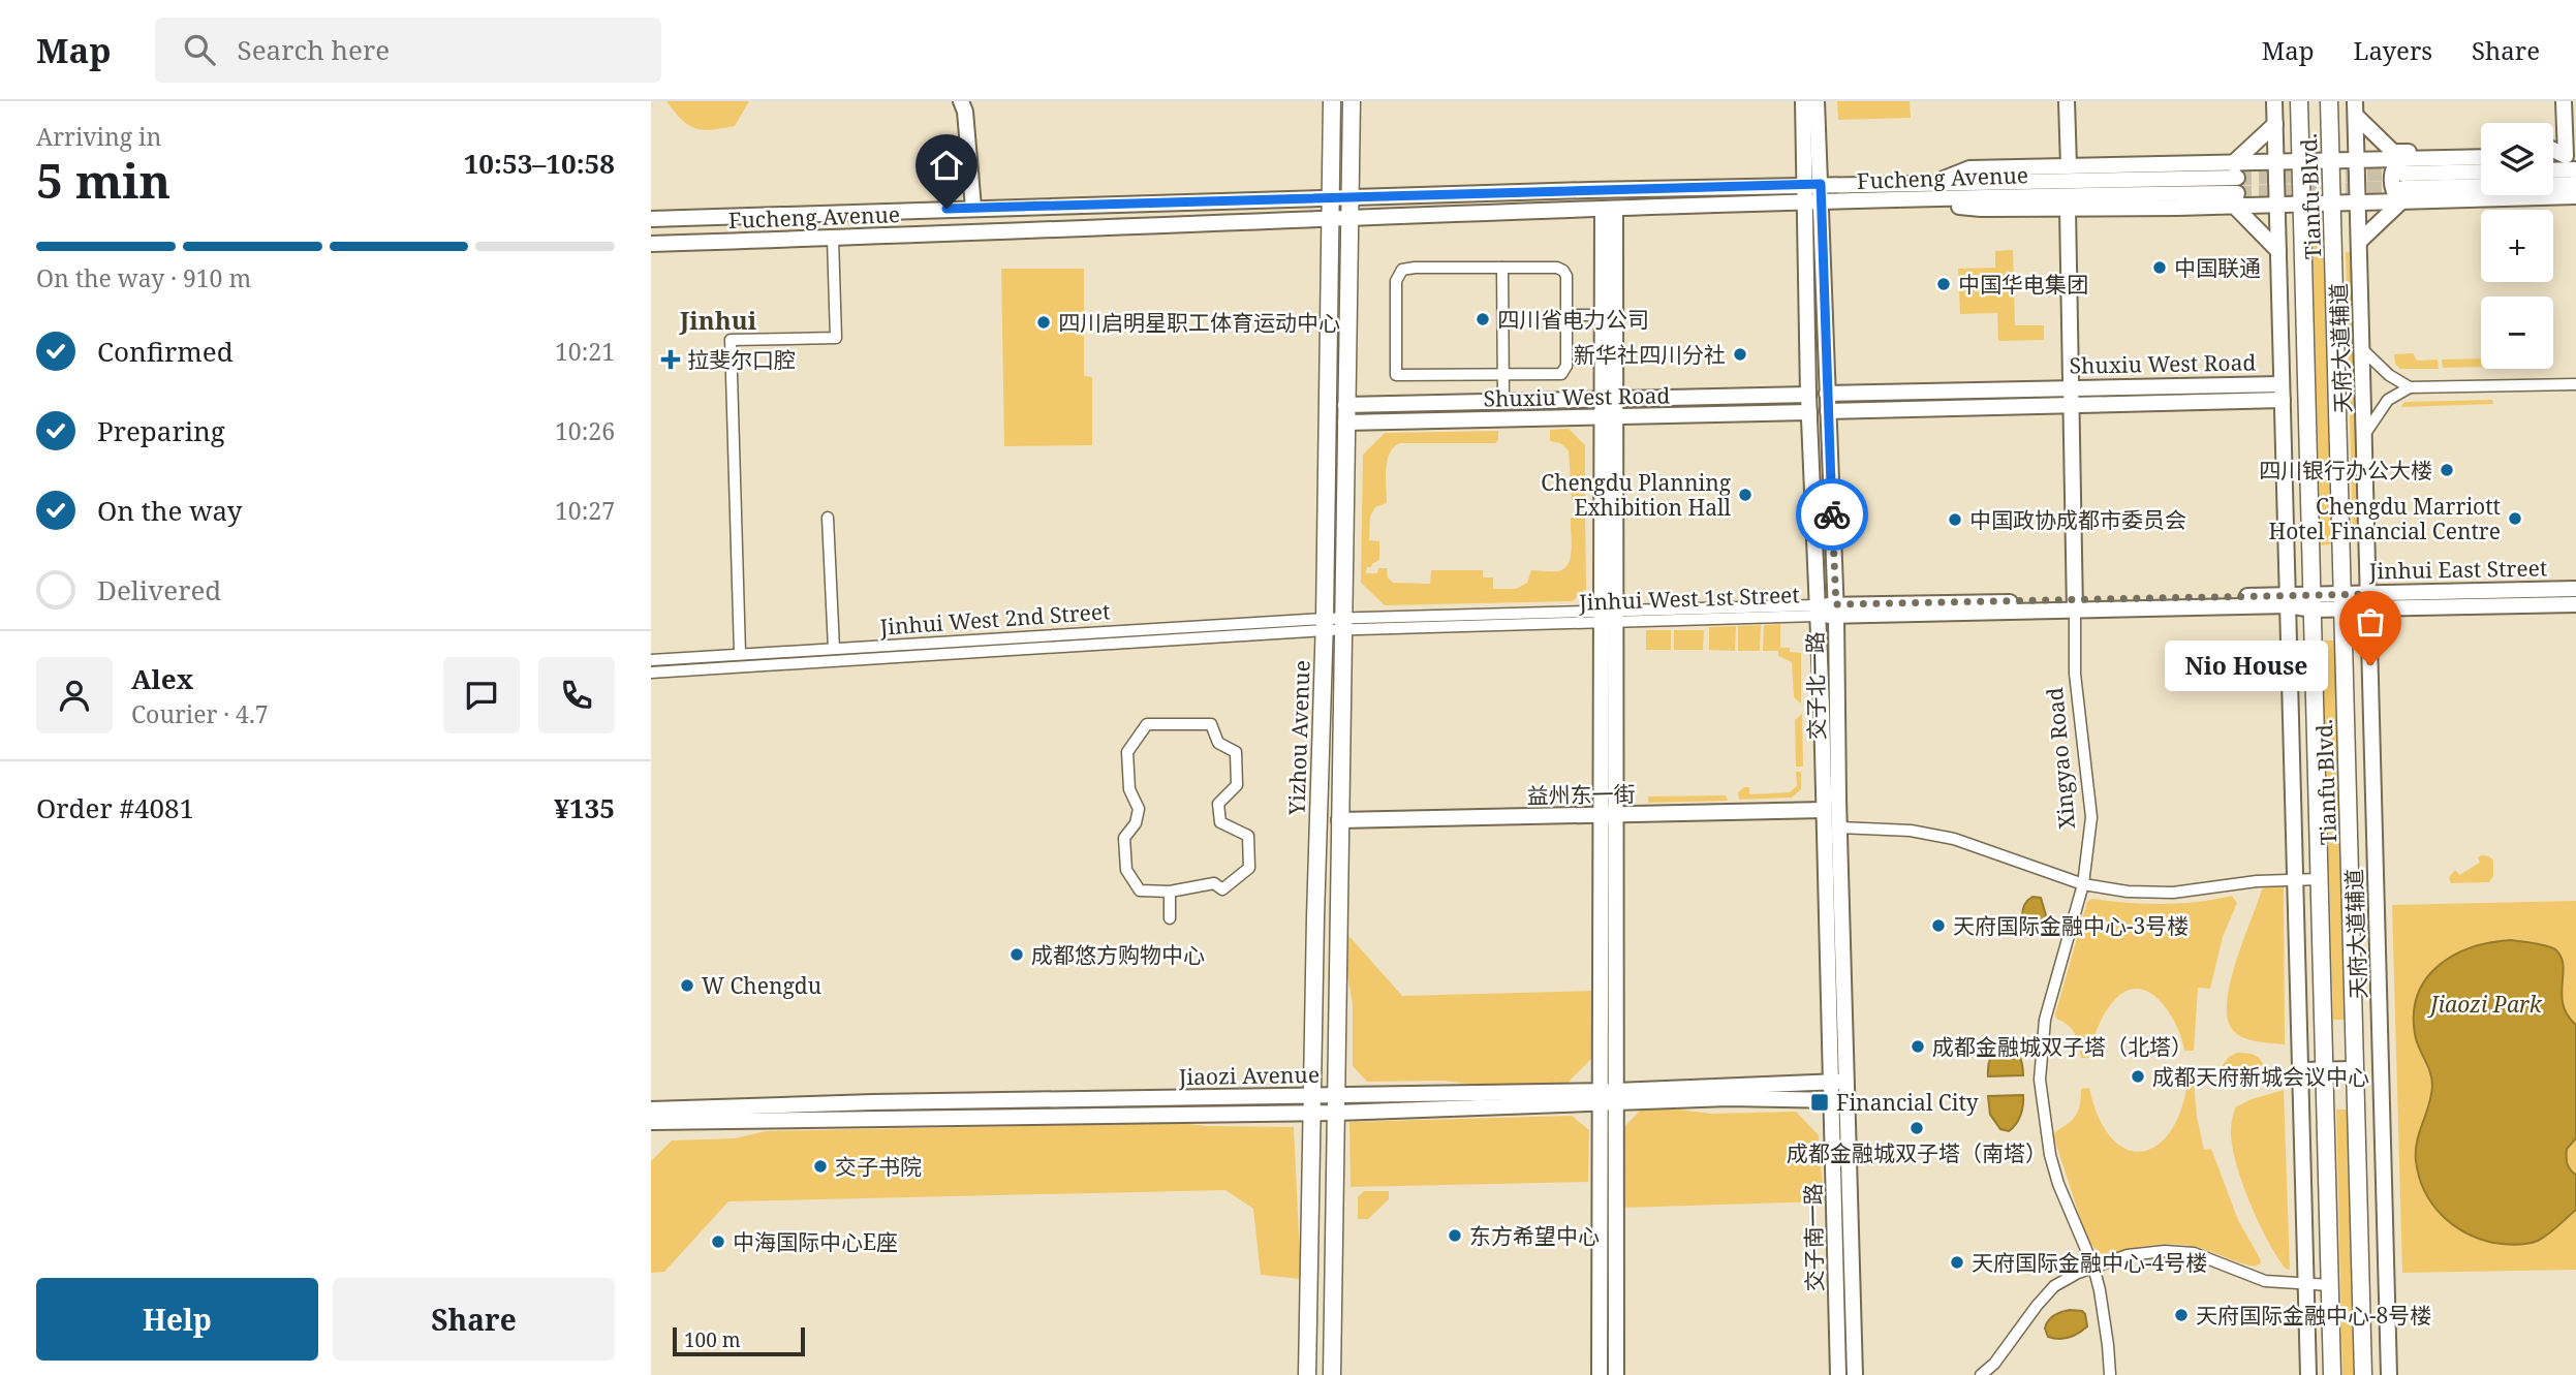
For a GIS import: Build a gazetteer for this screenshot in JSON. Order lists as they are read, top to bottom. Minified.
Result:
{"streets":{"main road":["Tianfu Blvd.","Yizhou Avenue"],"street":["Fucheng Avenue","天府大道辅道","Shuxiu West Road","Jinhui East Street","Jinhui West 1st Street","Jinhui West 2nd Street","交子北一路","Xingyao Road","益州东一街","Jiaozi Avenue","交子南一路"]},"crossings":[["Fucheng Avenue","交子北一路"],["Fucheng Avenue","Yizhou Avenue"],["Tianfu Blvd.","Jinhui East Street"],["Tianfu Blvd.","Jinhui West 1st Street"],["天府大道辅道","Jinhui East Street"],["Shuxiu West Road","交子北一路"],["Shuxiu West Road","Yizhou Avenue"],["Shuxiu West Road","Xingyao Road"],["Jinhui East Street","Jinhui West 1st Street"],["Jinhui West 1st Street","Jinhui West 2nd Street"],["Jinhui West 1st Street","交子北一路"],["Jinhui West 1st Street","Yizhou Avenue"],["Jinhui West 1st Street","Xingyao Road"],["Jinhui West 2nd Street","Yizhou Avenue"],["交子北一路","益州东一街"],["交子北一路","Jiaozi Avenue"],["交子北一路","交子南一路"],["Yizhou Avenue","益州东一街"],["Yizhou Avenue","Jiaozi Avenue"],["Jiaozi Avenue","交子南一路"]],"districts":["Jinhui"],"parks":["Jiaozi Park"],"places":{"other":["中国联通","中国华电集团","四川省电力公司","四川启明星职工体育运动中心","新华社四川分社","四川银行办公大楼","Chengdu Planning Exhibition Hall","Chengdu Marriott Hotel Financial Centre","中国政协成都市委员会","Nio House","天府国际金融中心-3号楼","成都悠方购物中心","W Chengdu","成都金融城双子塔（北塔）","成都天府新城会议中心","成都金融城双子塔（南塔）","交子书院","东方希望中心","中海国际中心E座","天府国际金融中心-4号楼","天府国际金融中心-8号楼"],"health":["拉斐尔口腔"],"transit":["Financial City"]},"scale_bar":"100 m","page":{"header":"Map","search":"Search here","nav":["Map","Layers","Share"],"heading":["5 min","Arriving in","10:53–10:58"],"panel":["Alex","Courier · 4.7","Order #4081","¥135"],"map_buttons":["+","−"],"bar":"On the way · 910 m","list":[["Confirmed","10:21"],["Preparing","10:26"],["On the way","10:27"],"Delivered"],"bubble":"Nio House","buttons":["Help","Share"],"scale":"100 m"}}
